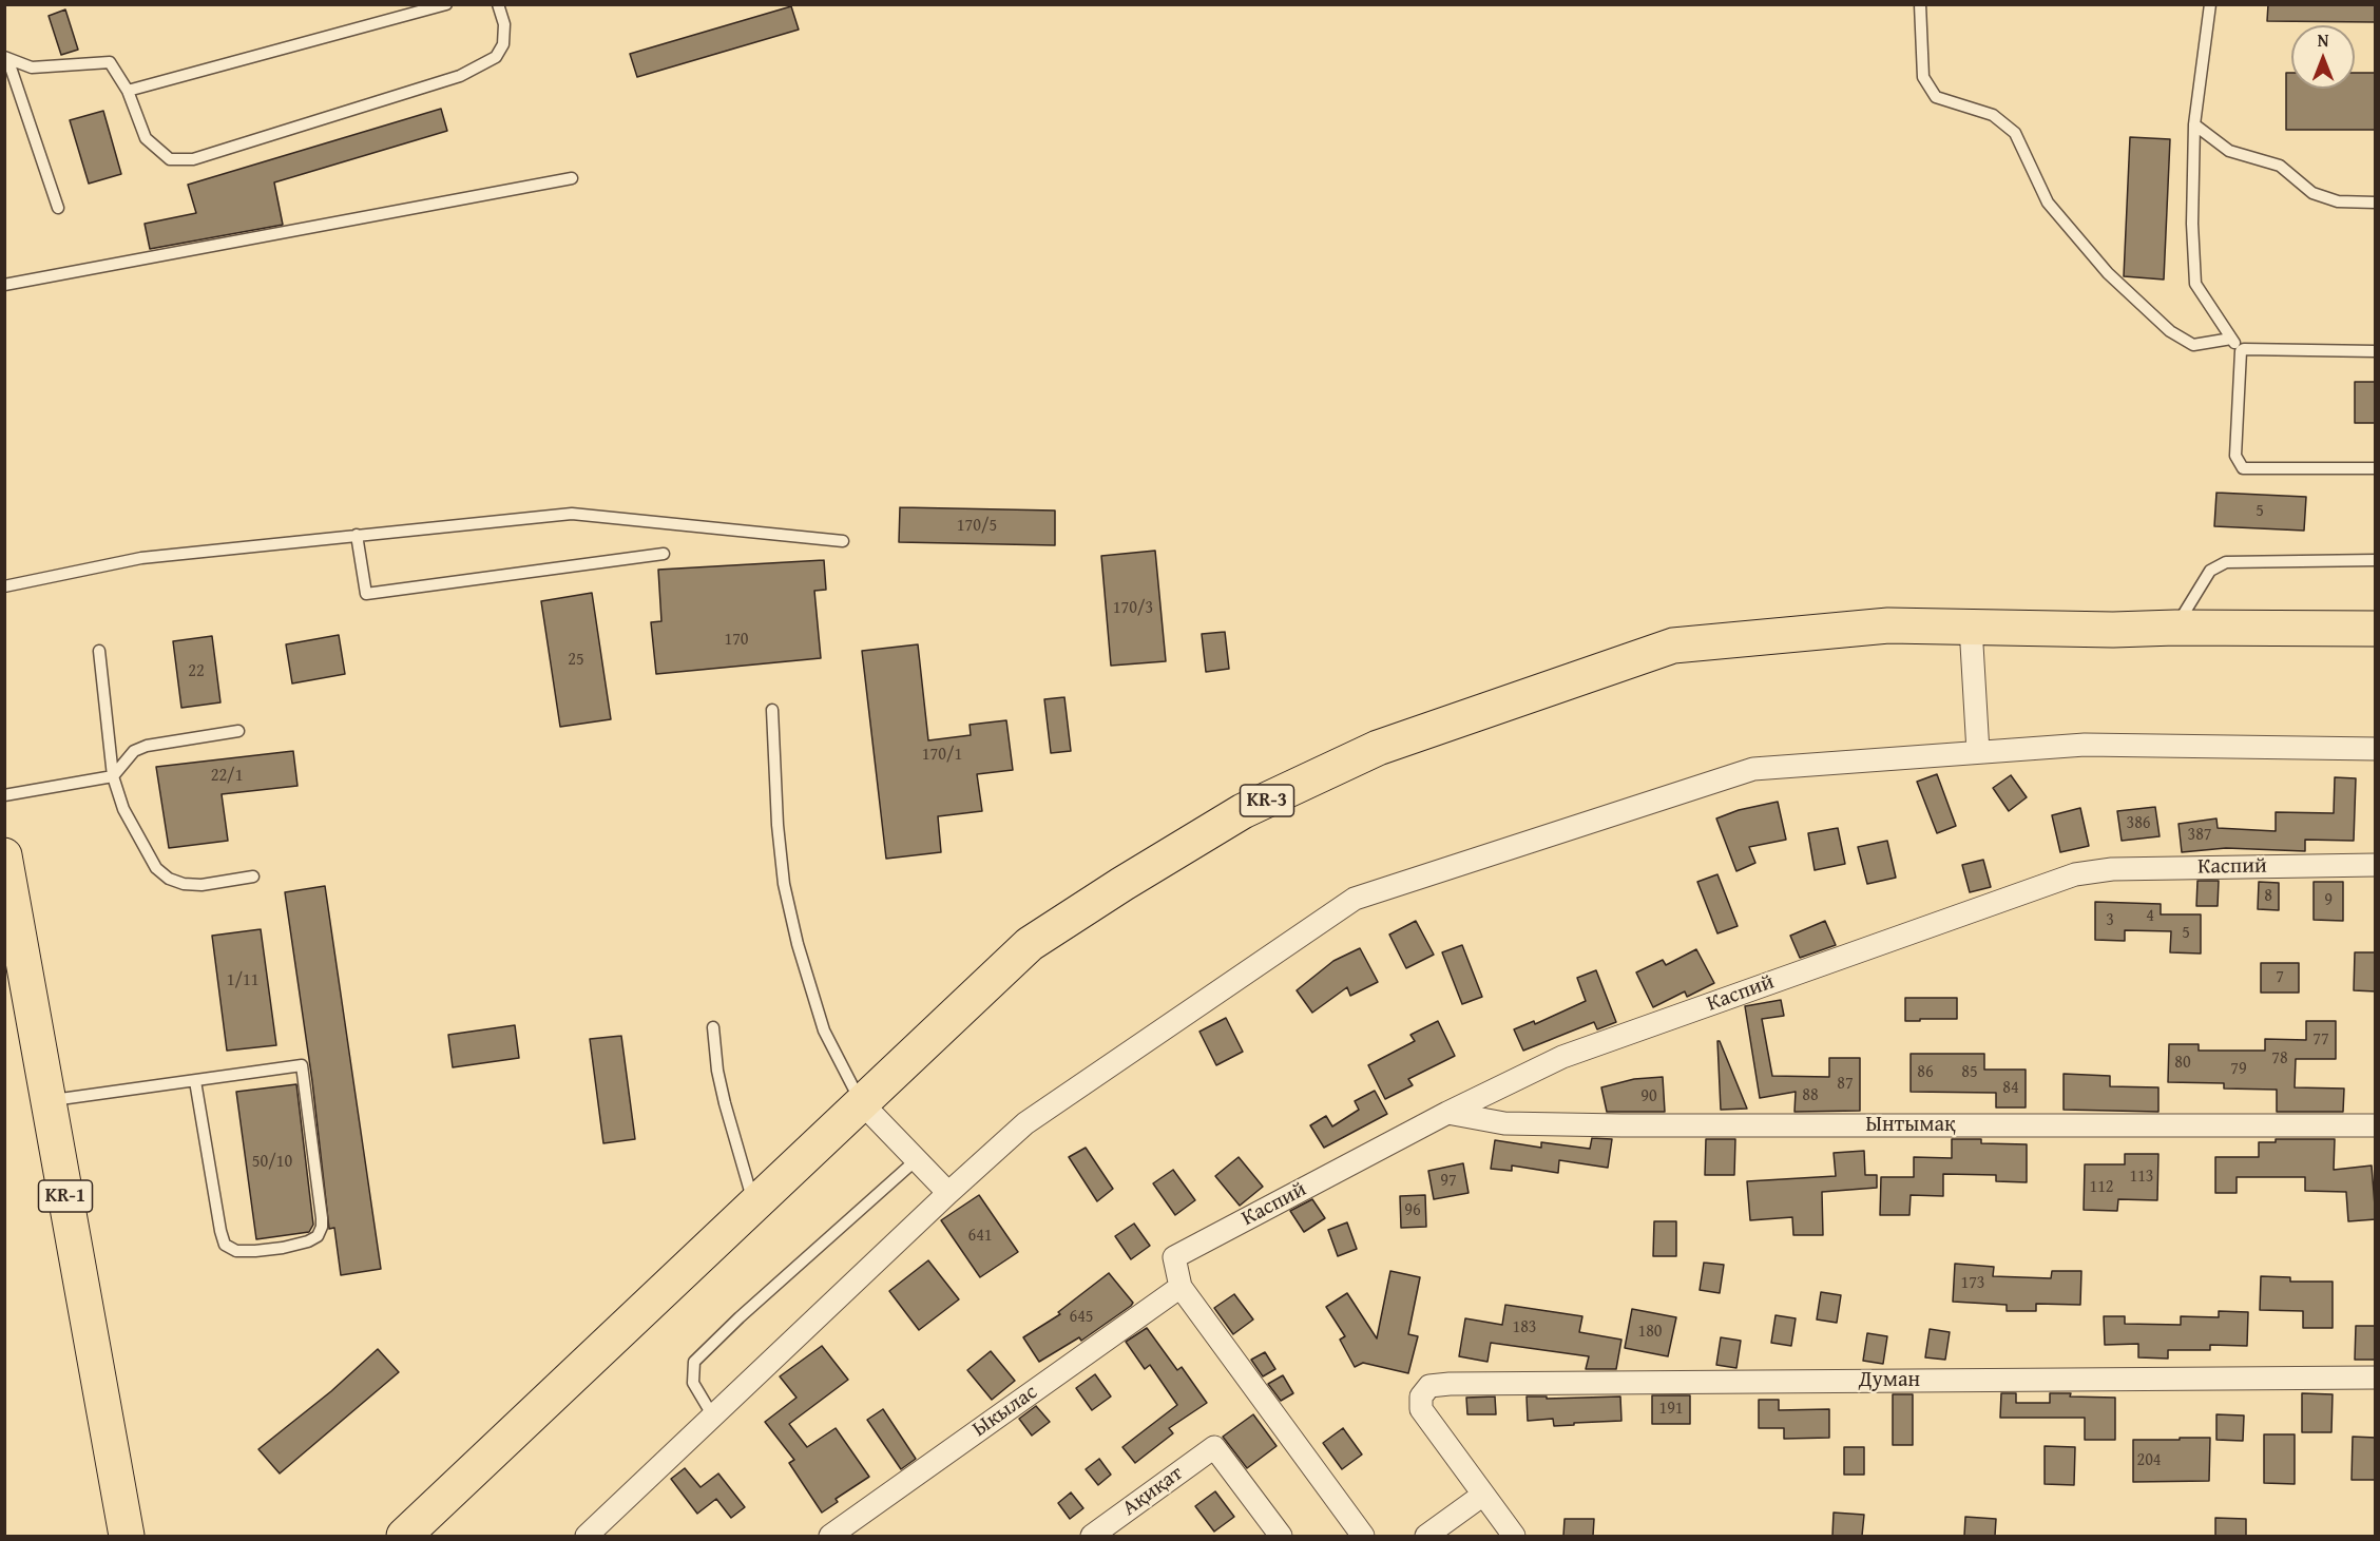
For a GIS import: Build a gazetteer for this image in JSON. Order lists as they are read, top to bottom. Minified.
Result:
{"streets":{"main road":["KR-3","KR-1"],"street":["Каспий","Ынтымақ","Думан","Ыкылас","Ақиқат"]},"crossings":[["Каспий","Ынтымақ"],["Каспий","Ыкылас"]],"house_numbers":["5","170/5","170/3","170","25","22","170/1","22/1","386","387","8","9","4","3","5","7","1/11","77","78","80","79","86","85","87","84","88","90","50/10","113","97","112","96","641","173","645","183","180","191","204"],"north":"top"}
